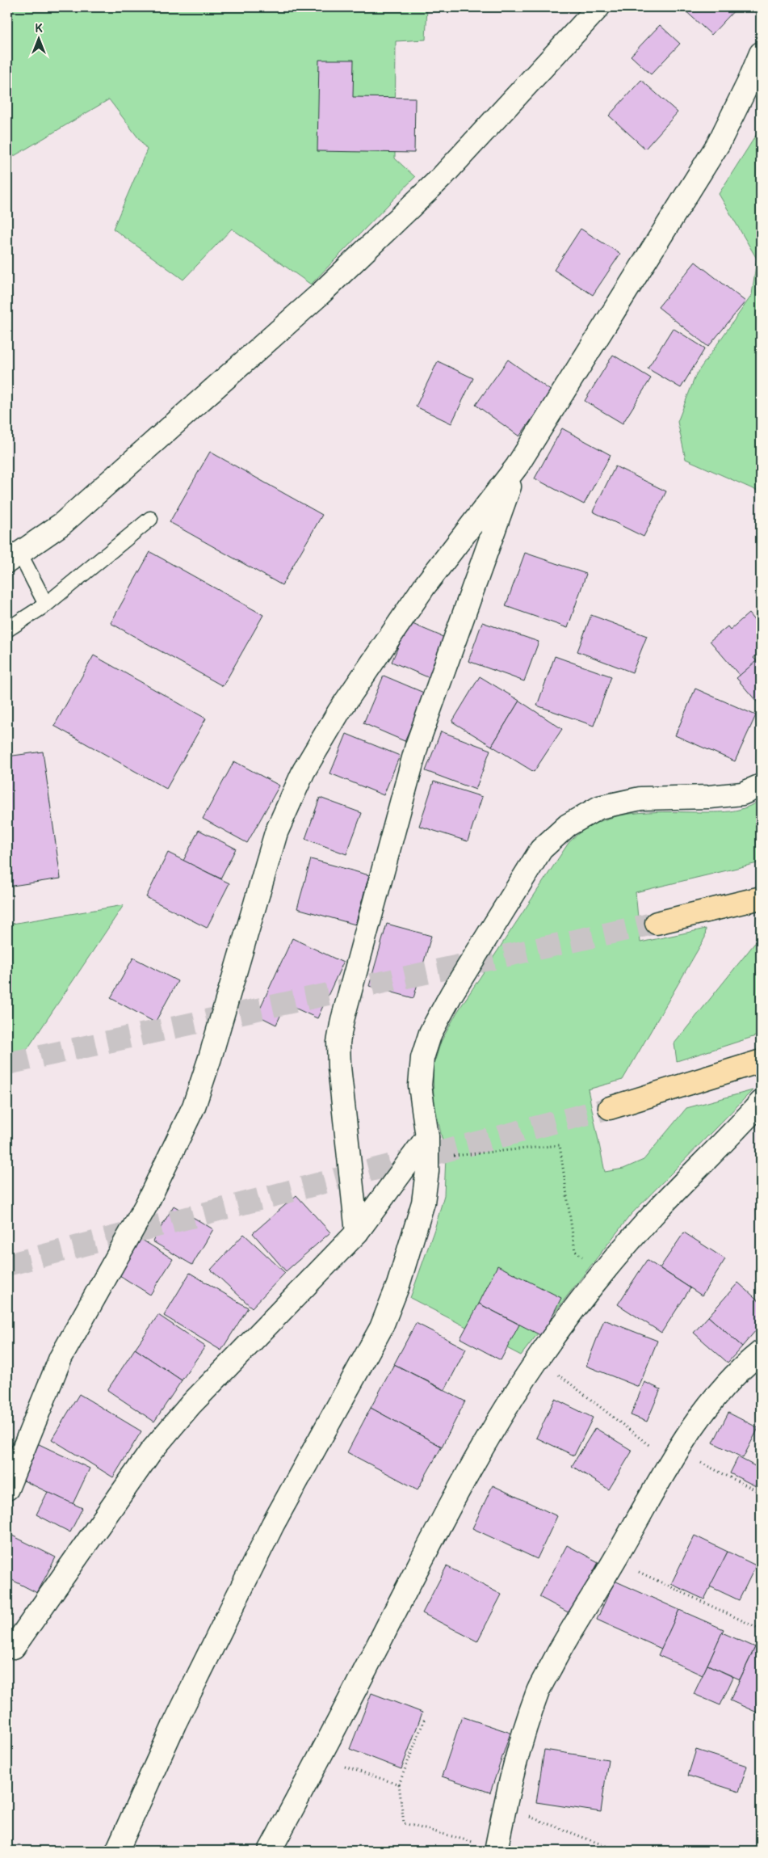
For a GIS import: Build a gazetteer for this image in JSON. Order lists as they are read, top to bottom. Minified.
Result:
{"north":"top"}
